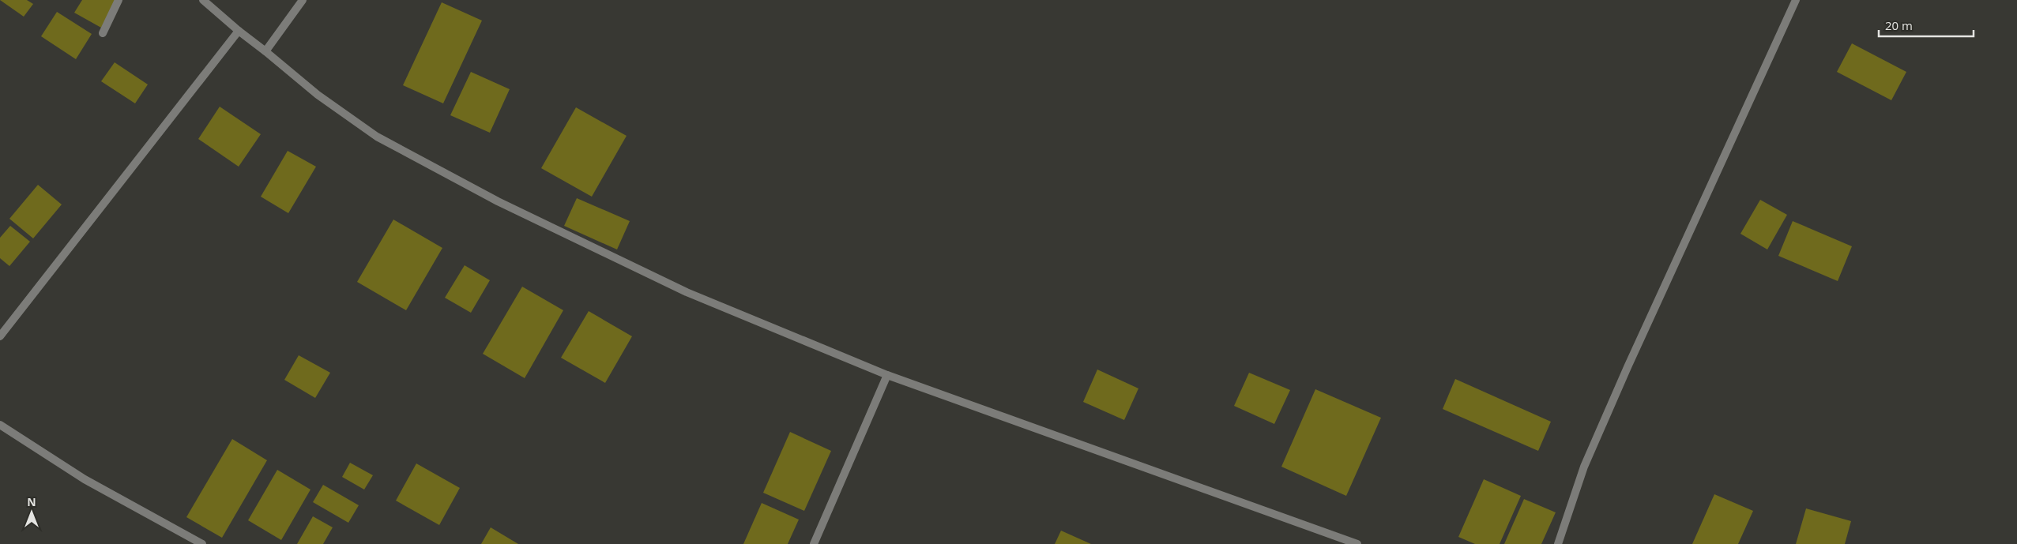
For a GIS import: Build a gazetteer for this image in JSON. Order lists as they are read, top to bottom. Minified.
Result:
{"scale_bar":"20 m","north":"top"}
